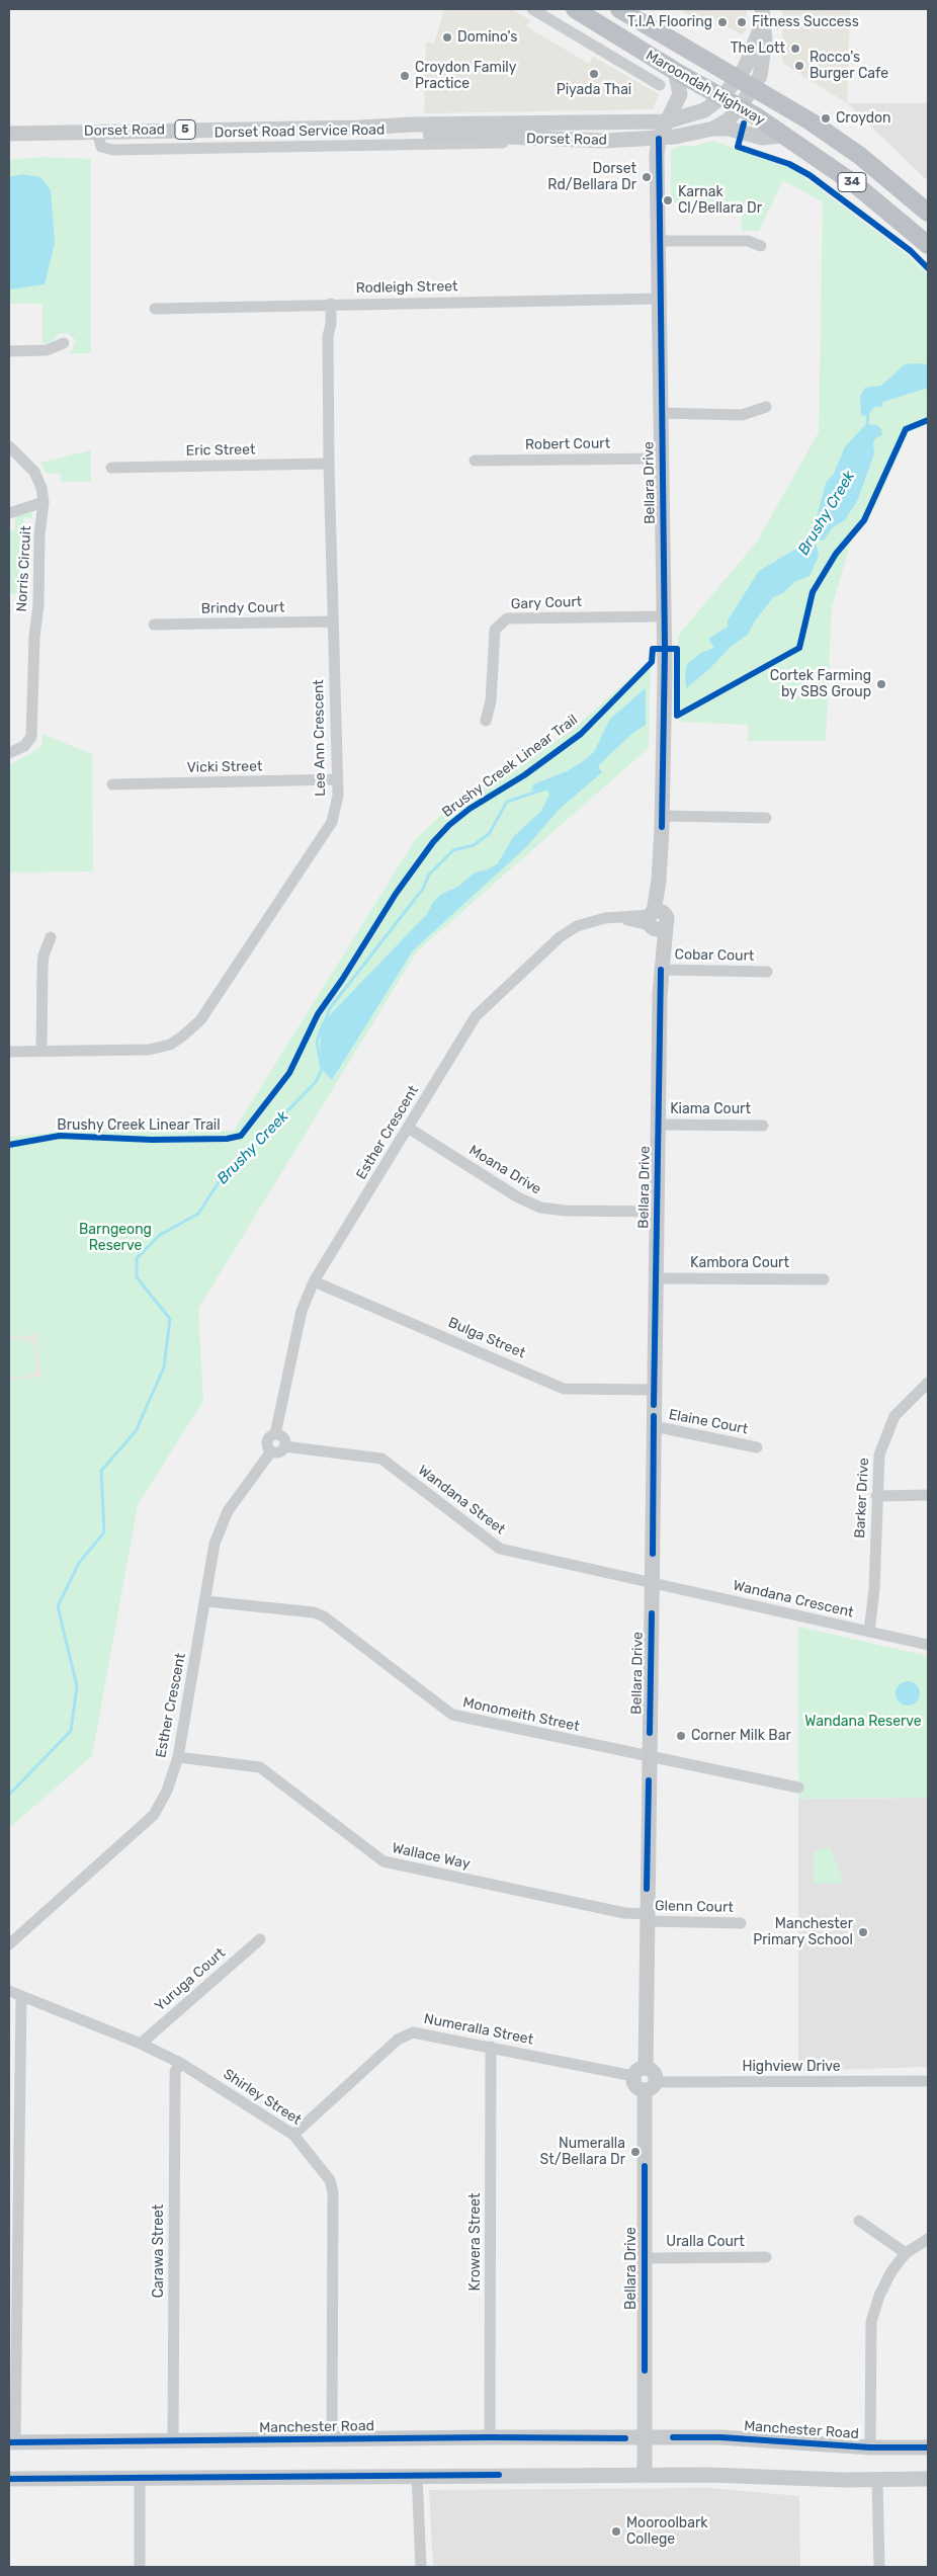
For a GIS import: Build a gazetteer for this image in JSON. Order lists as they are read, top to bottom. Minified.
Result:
{"streets":{"highway":["Maroondah Highway","34"],"main road":["5","Dorset Road","Bellara Drive","Manchester Road"],"street":["Dorset Road Service Road","Rodleigh Street","Robert Court","Eric Street","Norris Circuit","Gary Court","Brindy Court","Lee Ann Crescent","Vicki Street","Cobar Court","Kiama Court","Esther Crescent","Moana Drive","Kambora Court","Bulga Street","Elaine Court","Barker Drive","Wandana Street","Wandana Crescent","Monomeith Street","Wallace Way","Glenn Court","Yuruga Court","Numeralla Street","Highview Drive","Shirley Street","Krowera Street","Uralla Court","Carawa Street"],"cycle path":["Brushy Creek Linear Trail"]},"crossings":[["Maroondah Highway","Dorset Road"],["Maroondah Highway","Bellara Drive"],["Dorset Road","Dorset Road Service Road"],["Dorset Road","Bellara Drive"],["Rodleigh Street","Bellara Drive"],["Rodleigh Street","Lee Ann Crescent"],["Robert Court","Bellara Drive"],["Eric Street","Lee Ann Crescent"],["Bellara Drive","Gary Court"],["Bellara Drive","Cobar Court"],["Bellara Drive","Kiama Court"],["Bellara Drive","Esther Crescent"],["Bellara Drive","Moana Drive"],["Bellara Drive","Kambora Court"],["Bellara Drive","Bulga Street"],["Bellara Drive","Elaine Court"],["Bellara Drive","Wandana Street"],["Bellara Drive","Wandana Crescent"],["Bellara Drive","Monomeith Street"],["Bellara Drive","Wallace Way"],["Bellara Drive","Glenn Court"],["Bellara Drive","Numeralla Street"],["Bellara Drive","Highview Drive"],["Bellara Drive","Uralla Court"],["Bellara Drive","Manchester Road"],["Brindy Court","Lee Ann Crescent"],["Lee Ann Crescent","Vicki Street"],["Esther Crescent","Moana Drive"],["Esther Crescent","Bulga Street"],["Esther Crescent","Wandana Street"],["Esther Crescent","Monomeith Street"],["Esther Crescent","Wallace Way"],["Barker Drive","Wandana Crescent"],["Wandana Street","Wandana Crescent"],["Wallace Way","Glenn Court"],["Yuruga Court","Shirley Street"],["Numeralla Street","Shirley Street"],["Numeralla Street","Krowera Street"],["Shirley Street","Carawa Street"],["Shirley Street","Manchester Road"],["Krowera Street","Manchester Road"],["Carawa Street","Manchester Road"]],"water":["Brushy Creek"],"parks":["Barngeong Reserve","Wandana Reserve"],"places":["T.I.A Flooring","Fitness Success","Domino's","The Lott","Rocco's Burger Cafe","Piyada Thai","Croydon Family Practice","Croydon","Dorset Rd/Bellara Dr","Karnak Cl/Bellara Dr","Cortek Farming by SBS Group","Corner Milk Bar","Manchester Primary School","Numeralla St/Bellara Dr","Mooroolbark College"]}
